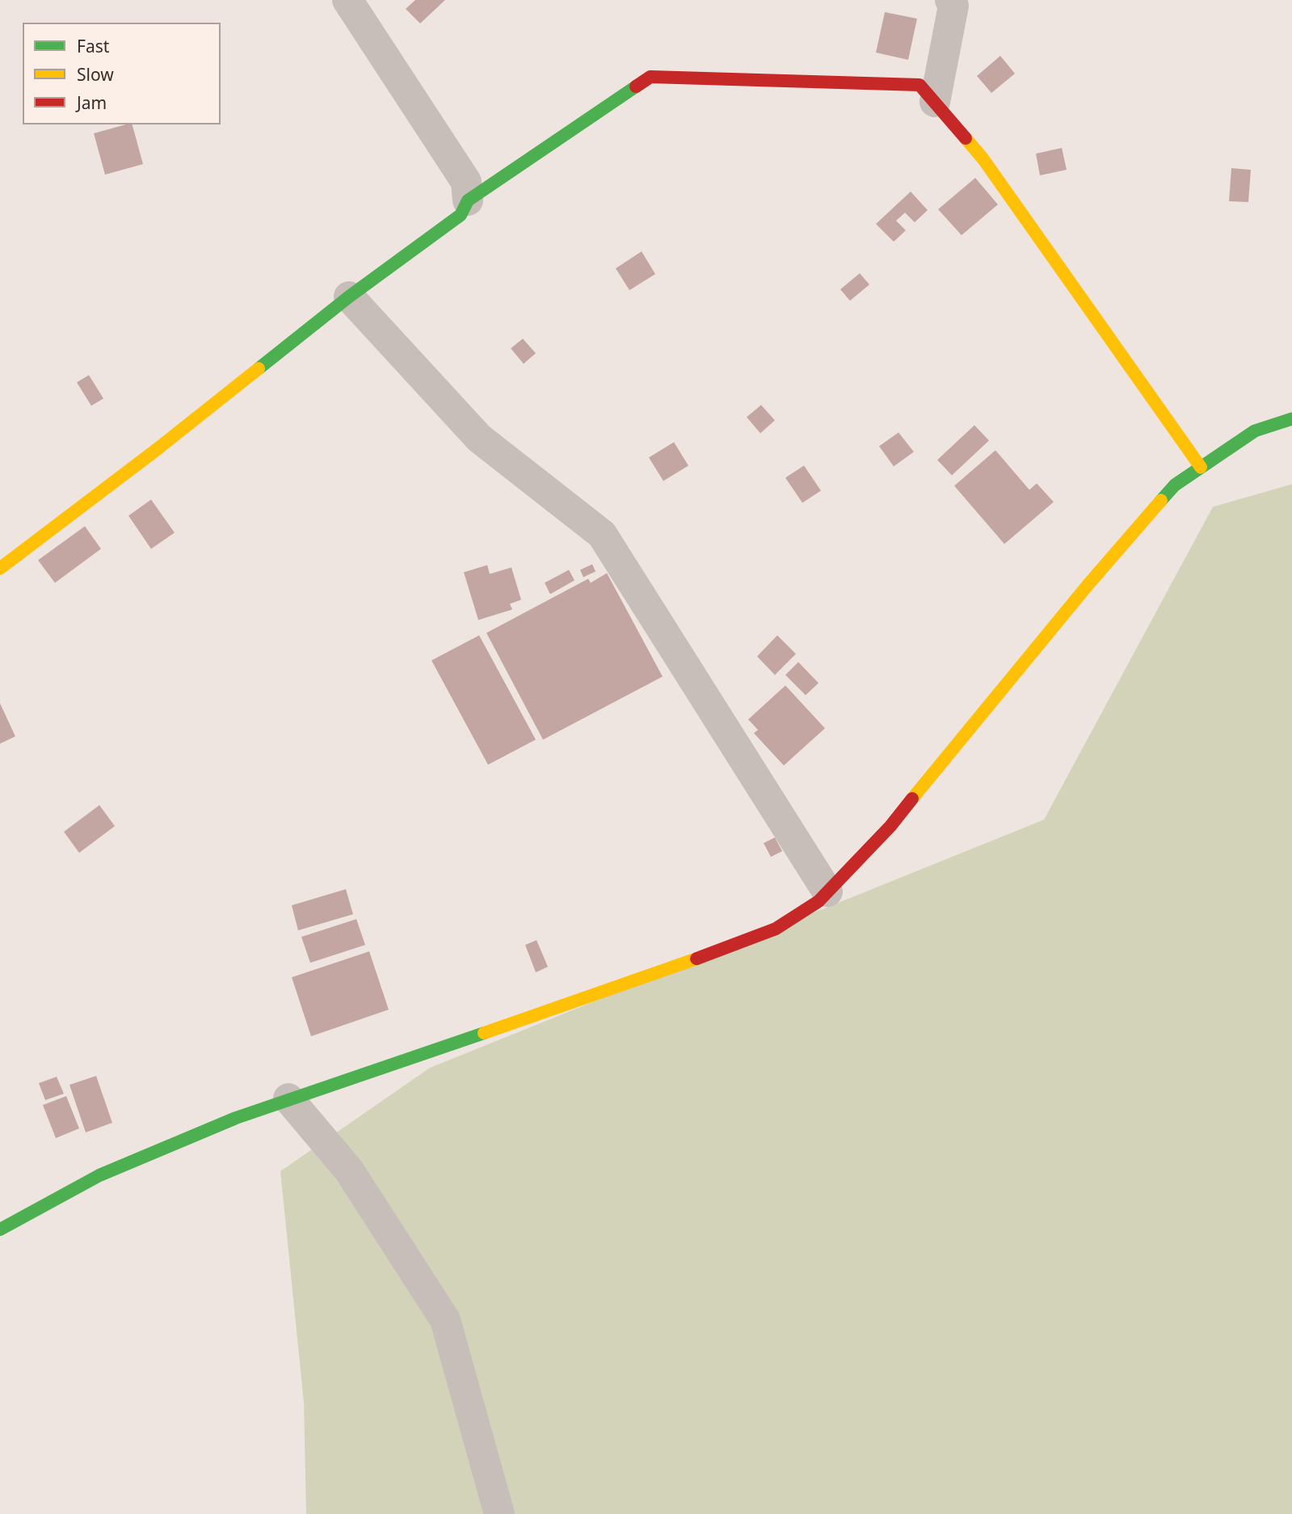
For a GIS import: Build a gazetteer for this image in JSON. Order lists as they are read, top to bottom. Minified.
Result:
{"legend":["Fast","Slow","Jam"]}
